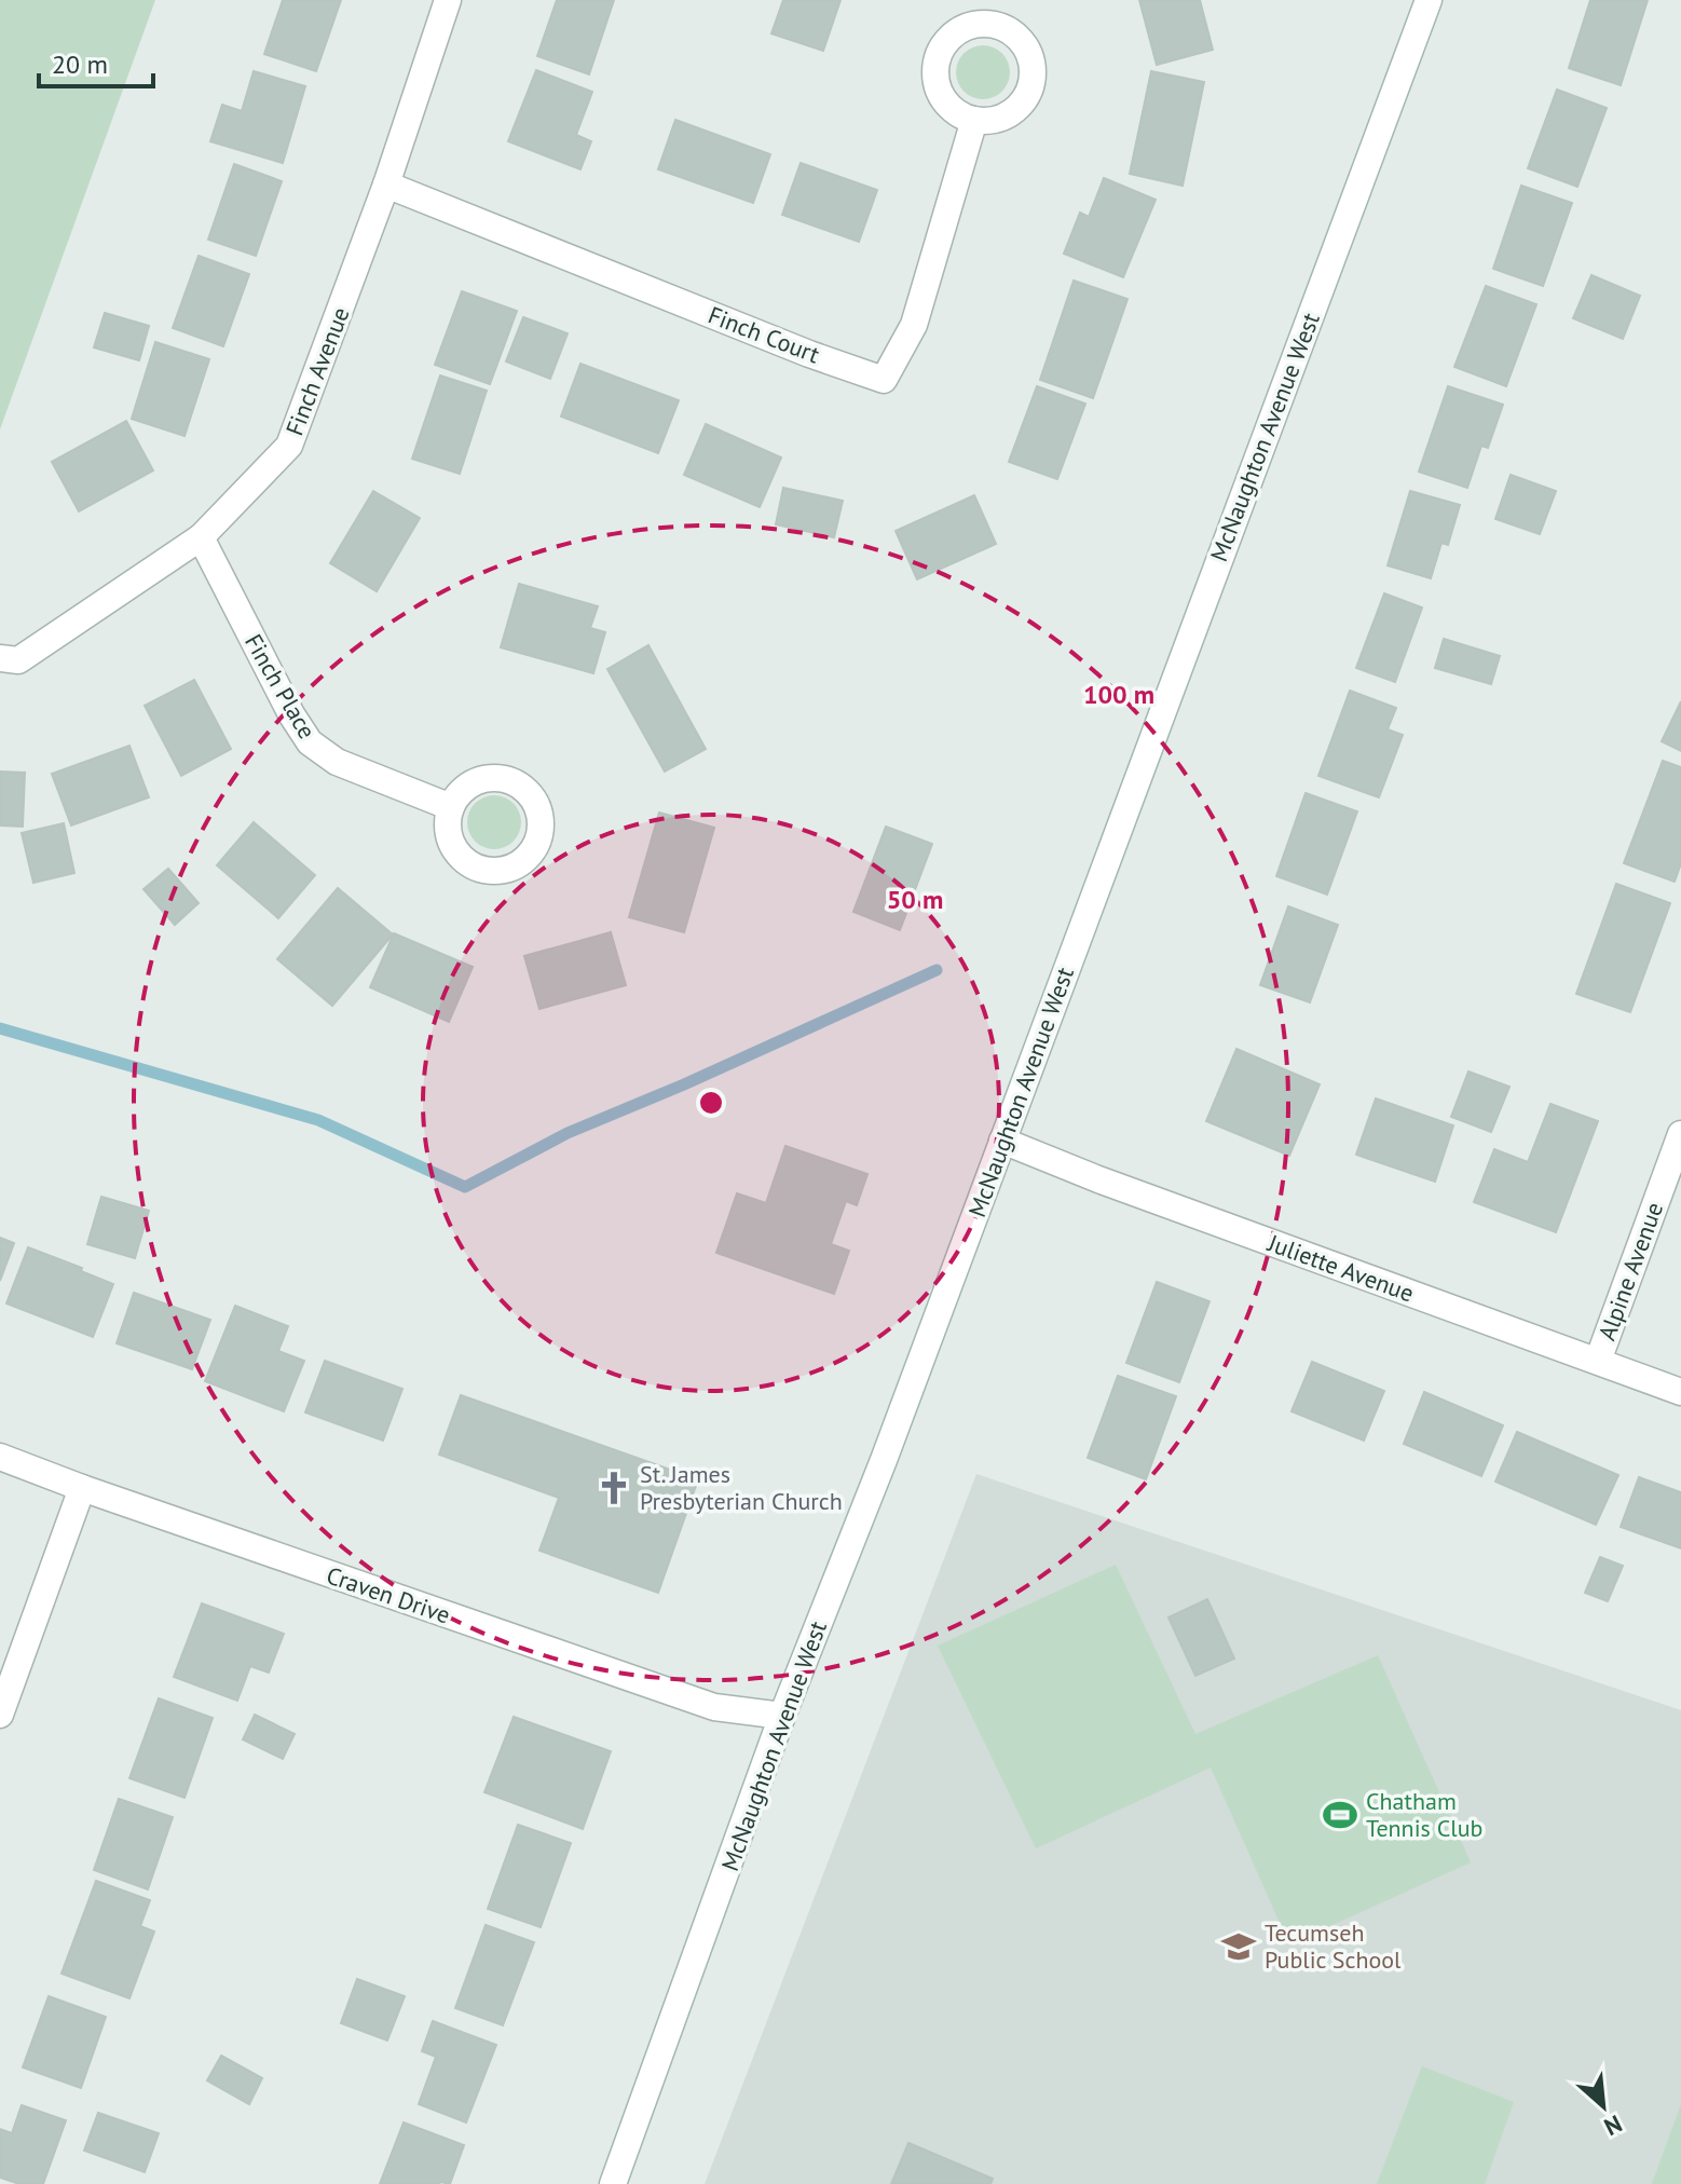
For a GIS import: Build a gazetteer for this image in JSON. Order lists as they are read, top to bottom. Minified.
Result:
{"streets":{"street":["Finch Court","Finch Avenue","McNaughton Avenue West","Finch Place","Juliette Avenue","Alpine Avenue","Craven Drive"]},"crossings":[["Finch Court","Finch Avenue"],["Finch Avenue","Finch Place"],["McNaughton Avenue West","Juliette Avenue"],["McNaughton Avenue West","Craven Drive"],["Juliette Avenue","Alpine Avenue"]],"places":{"church":["St. James Presbyterian Church"],"sports":["Chatham Tennis Club"],"school or university":["Tecumseh Public School"]},"scale_bar":"20 m","north":"bottom right","rings":["100 m","50 m"]}
